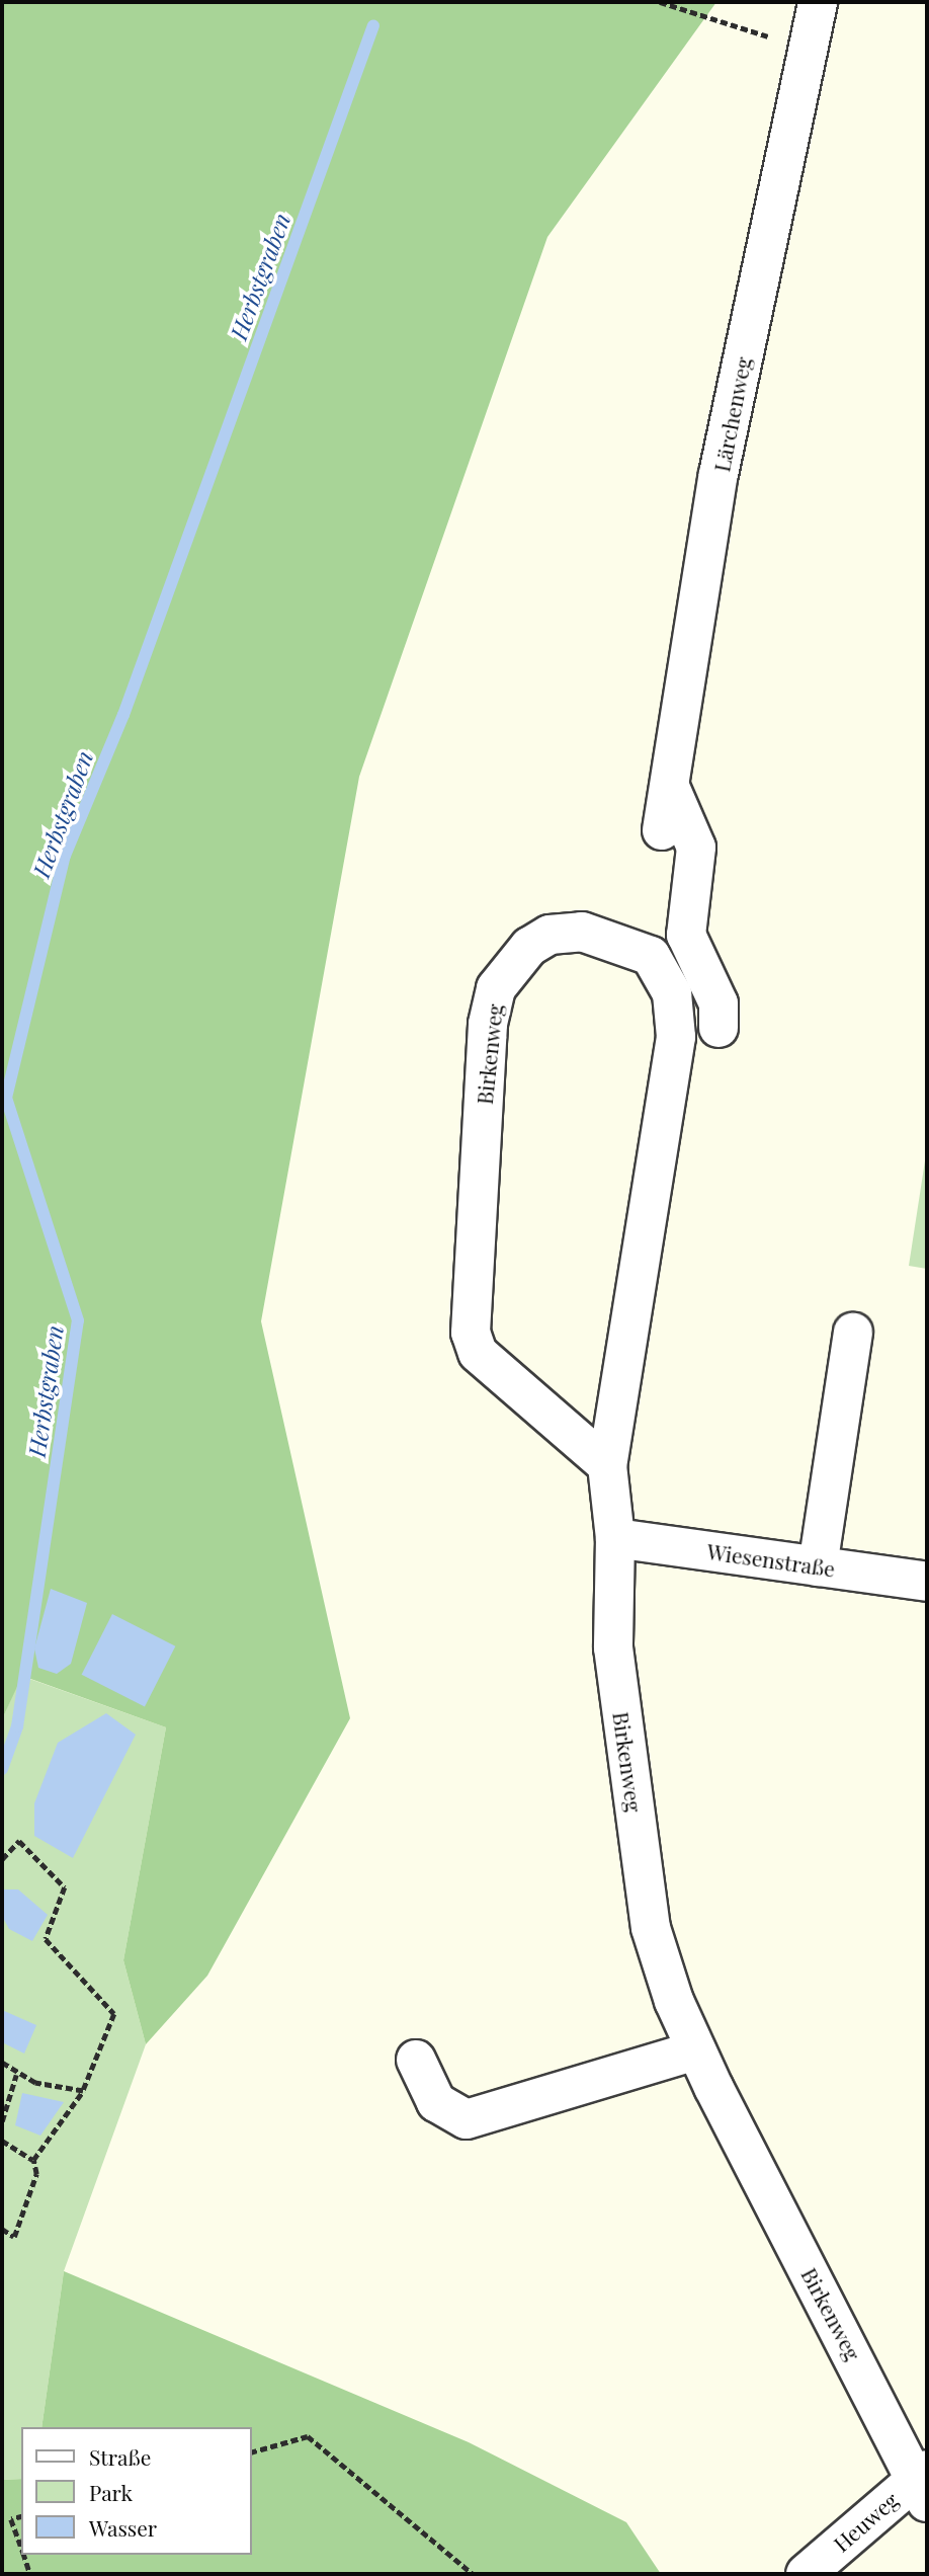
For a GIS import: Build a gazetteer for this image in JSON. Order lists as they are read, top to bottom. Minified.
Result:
{"streets":{"street":["Lärchenweg","Birkenweg","Wiesenstraße","Heuweg"]},"crossings":[["Birkenweg","Wiesenstraße"],["Birkenweg","Heuweg"]],"water":["Herbstgraben"],"legend":["Straße","Park","Wasser"]}
